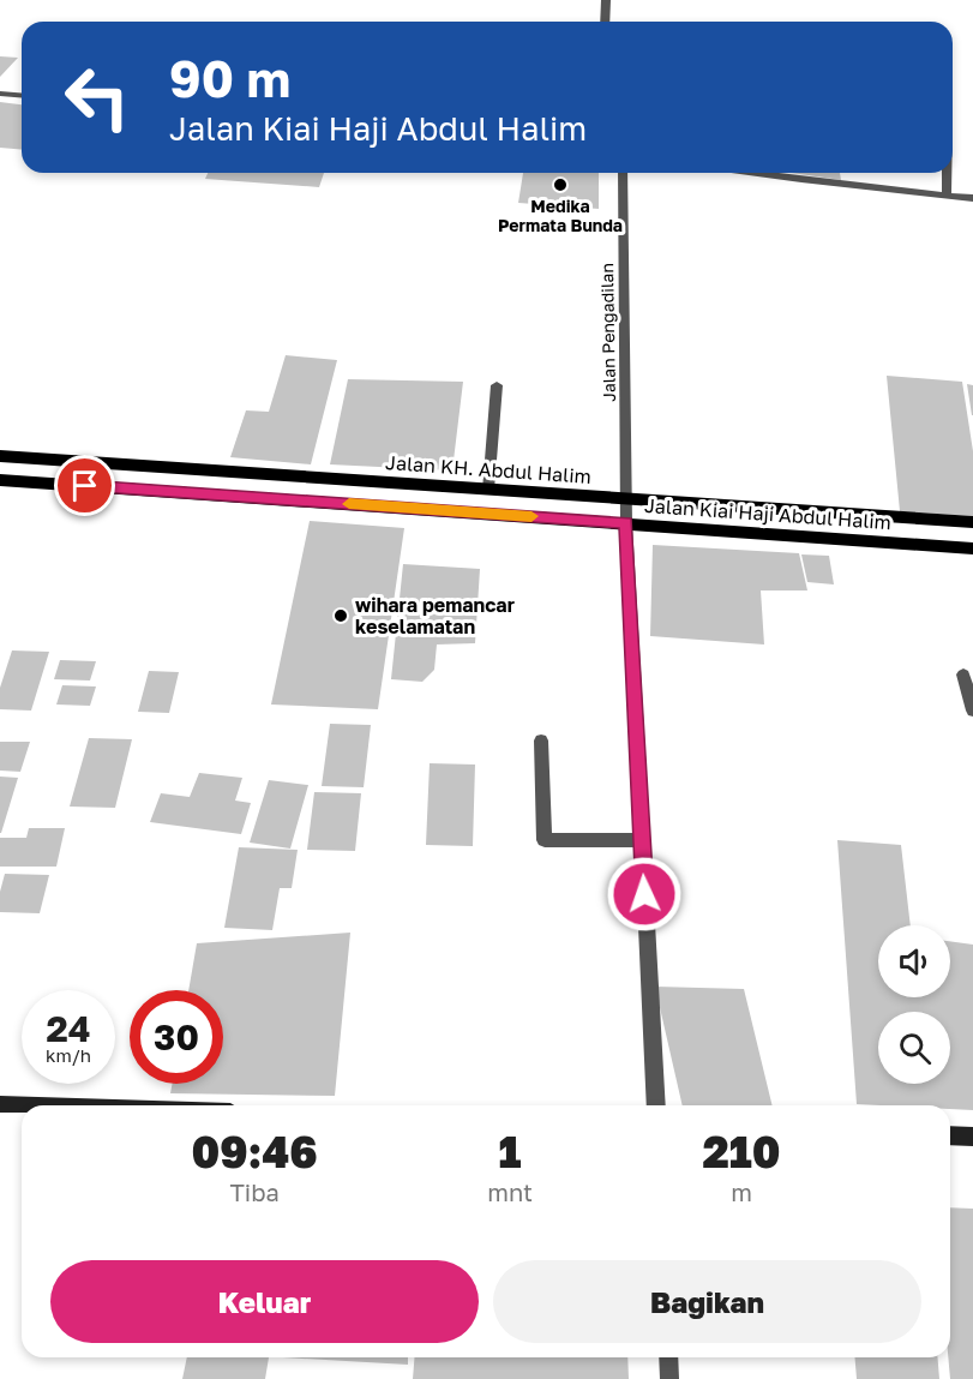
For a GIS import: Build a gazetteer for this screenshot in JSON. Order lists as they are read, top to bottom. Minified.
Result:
{"streets":{"main road":["Jalan KH. Abdul Halim","Jalan Kiai Haji Abdul Halim"],"street":["Jalan Pengadilan"]},"crossings":[["Jalan Pengadilan","Jalan KH. Abdul Halim"],["Jalan Pengadilan","Jalan Kiai Haji Abdul Halim"]],"places":["Medika Permata Bunda","wihara pemancar keselamatan"],"page":{"turn":["90 m","Jalan Kiai Haji Abdul Halim"],"speed":"24 km/h","limit":"30","eta":["09:46","Tiba","1","mnt","210","m"],"buttons":["Keluar","Bagikan"]}}
